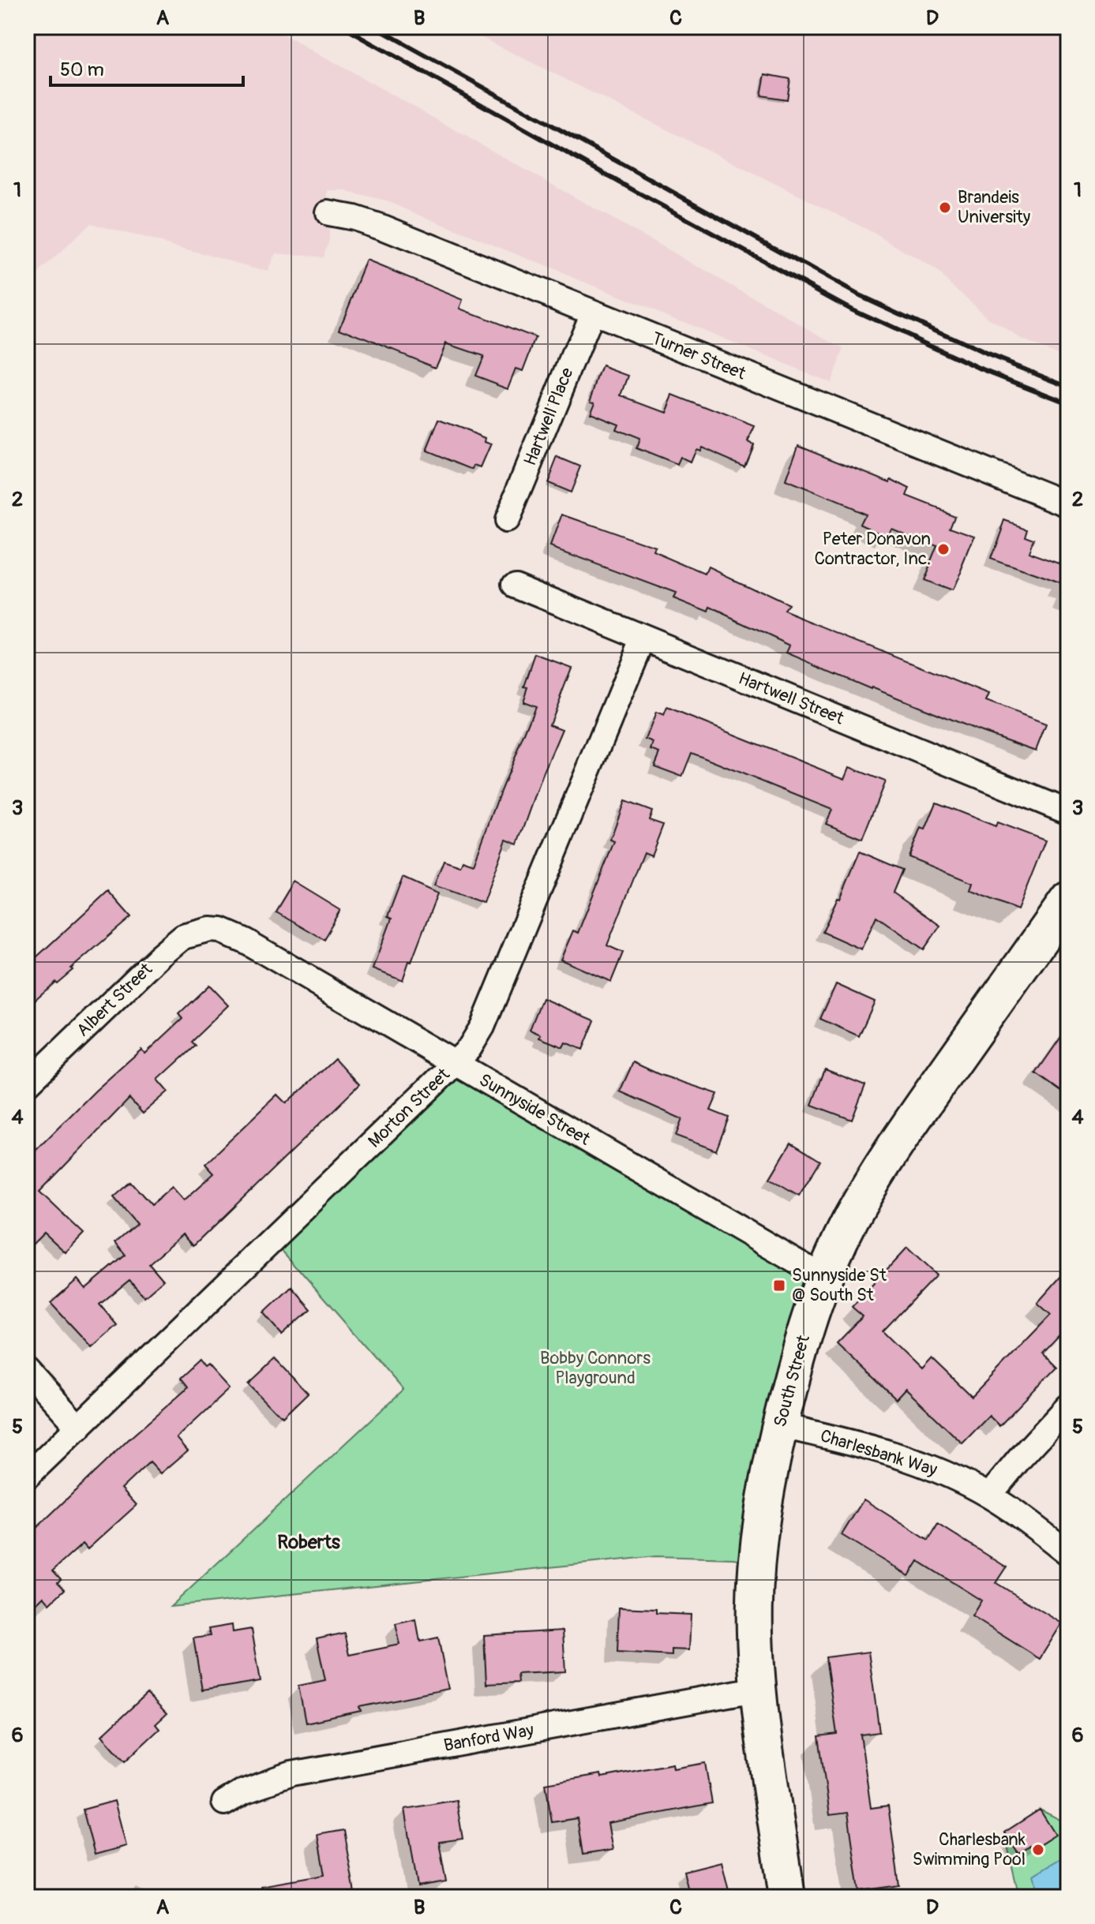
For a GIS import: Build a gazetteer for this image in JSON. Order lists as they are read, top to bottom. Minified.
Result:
{"streets":{"main road":["South Street"],"street":["Turner Street","Hartwell Place","Hartwell Street","Albert Street","Morton Street","Sunnyside Street","Charlesbank Way","Banford Way"]},"crossings":[["Turner Street","Hartwell Place"],["Hartwell Street","Morton Street"],["Albert Street","Sunnyside Street"],["Morton Street","Sunnyside Street"],["Sunnyside Street","South Street"],["South Street","Charlesbank Way"],["South Street","Banford Way"]],"districts":["Roberts"],"parks":["Bobby Connors Playground"],"places":{"other":["Brandeis University","Peter Donavon Contractor, Inc.","Charlesbank Swimming Pool"],"transit":["Sunnyside St @ South St"]},"scale_bar":"50 m","grid":{"columns":["A","B","C","D"],"rows":["1","2","3","4","5","6"]}}
